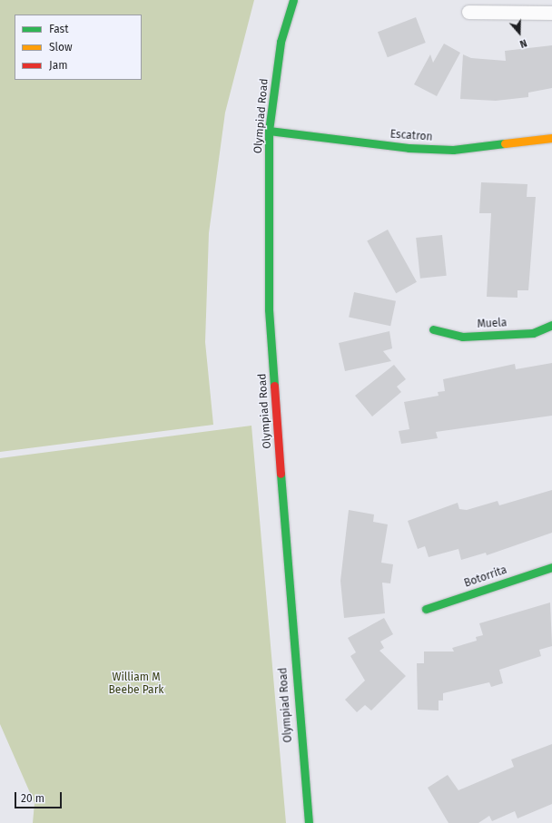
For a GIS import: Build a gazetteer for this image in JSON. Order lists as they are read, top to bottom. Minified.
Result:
{"streets":{"main road":["Olympiad Road","Escatron","Muela","Botorrita"]},"crossings":[["Olympiad Road","Escatron"]],"parks":["William M Beebe Park"],"legend":["Fast","Slow","Jam"],"scale_bar":"20 m","north":"bottom"}
